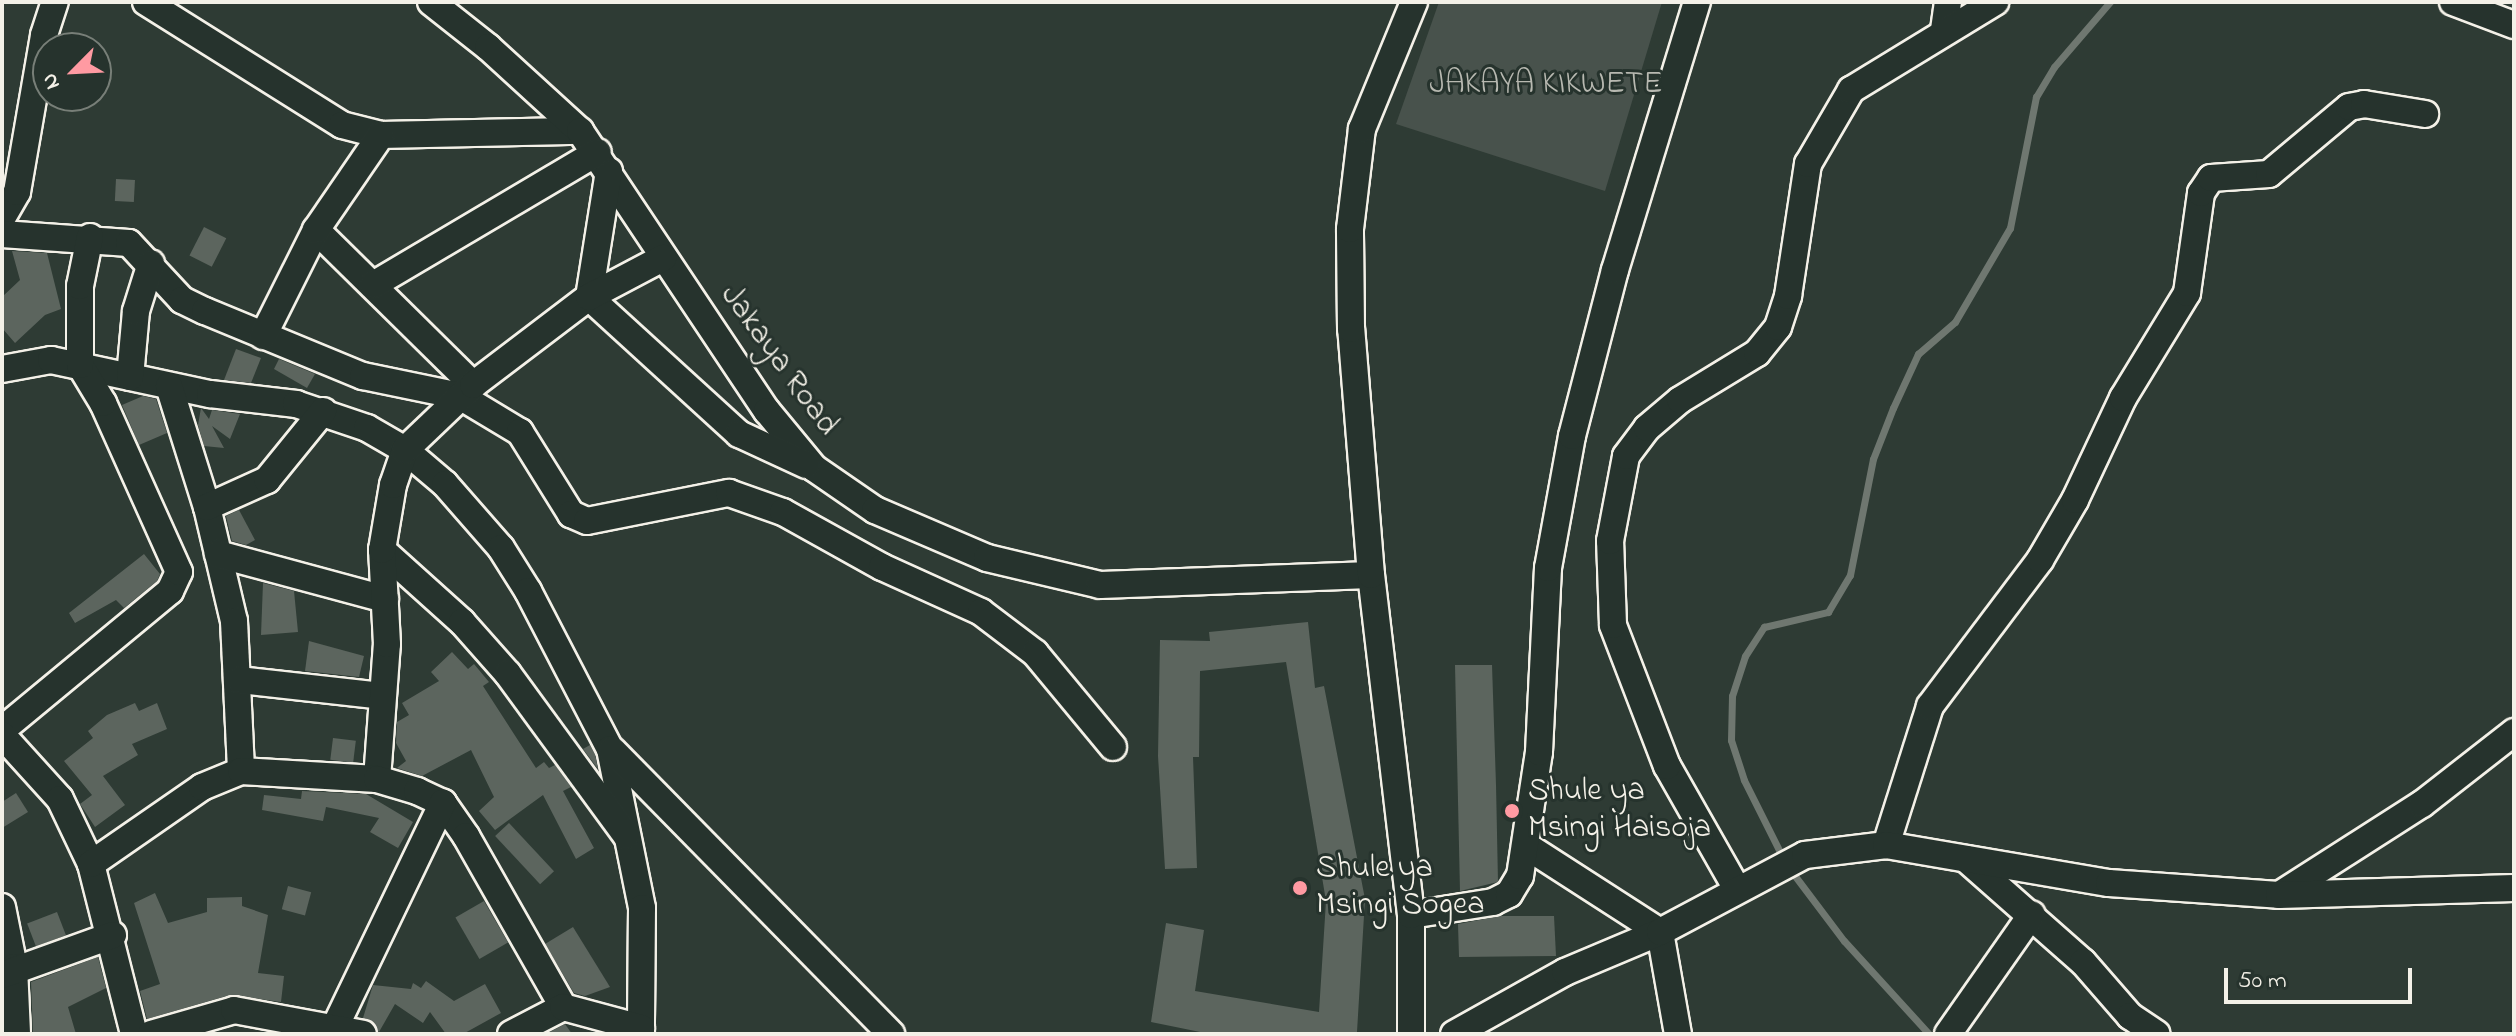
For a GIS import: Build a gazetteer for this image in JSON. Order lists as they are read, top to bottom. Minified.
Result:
{"streets":{"street":["Jakaya Road"]},"parks":["JAKAYA KIKWETE"],"places":["Shule ya Msingi Haisoja","Shule ya Msingi Sogea"],"scale_bar":"50 m","north":"bottom left"}
